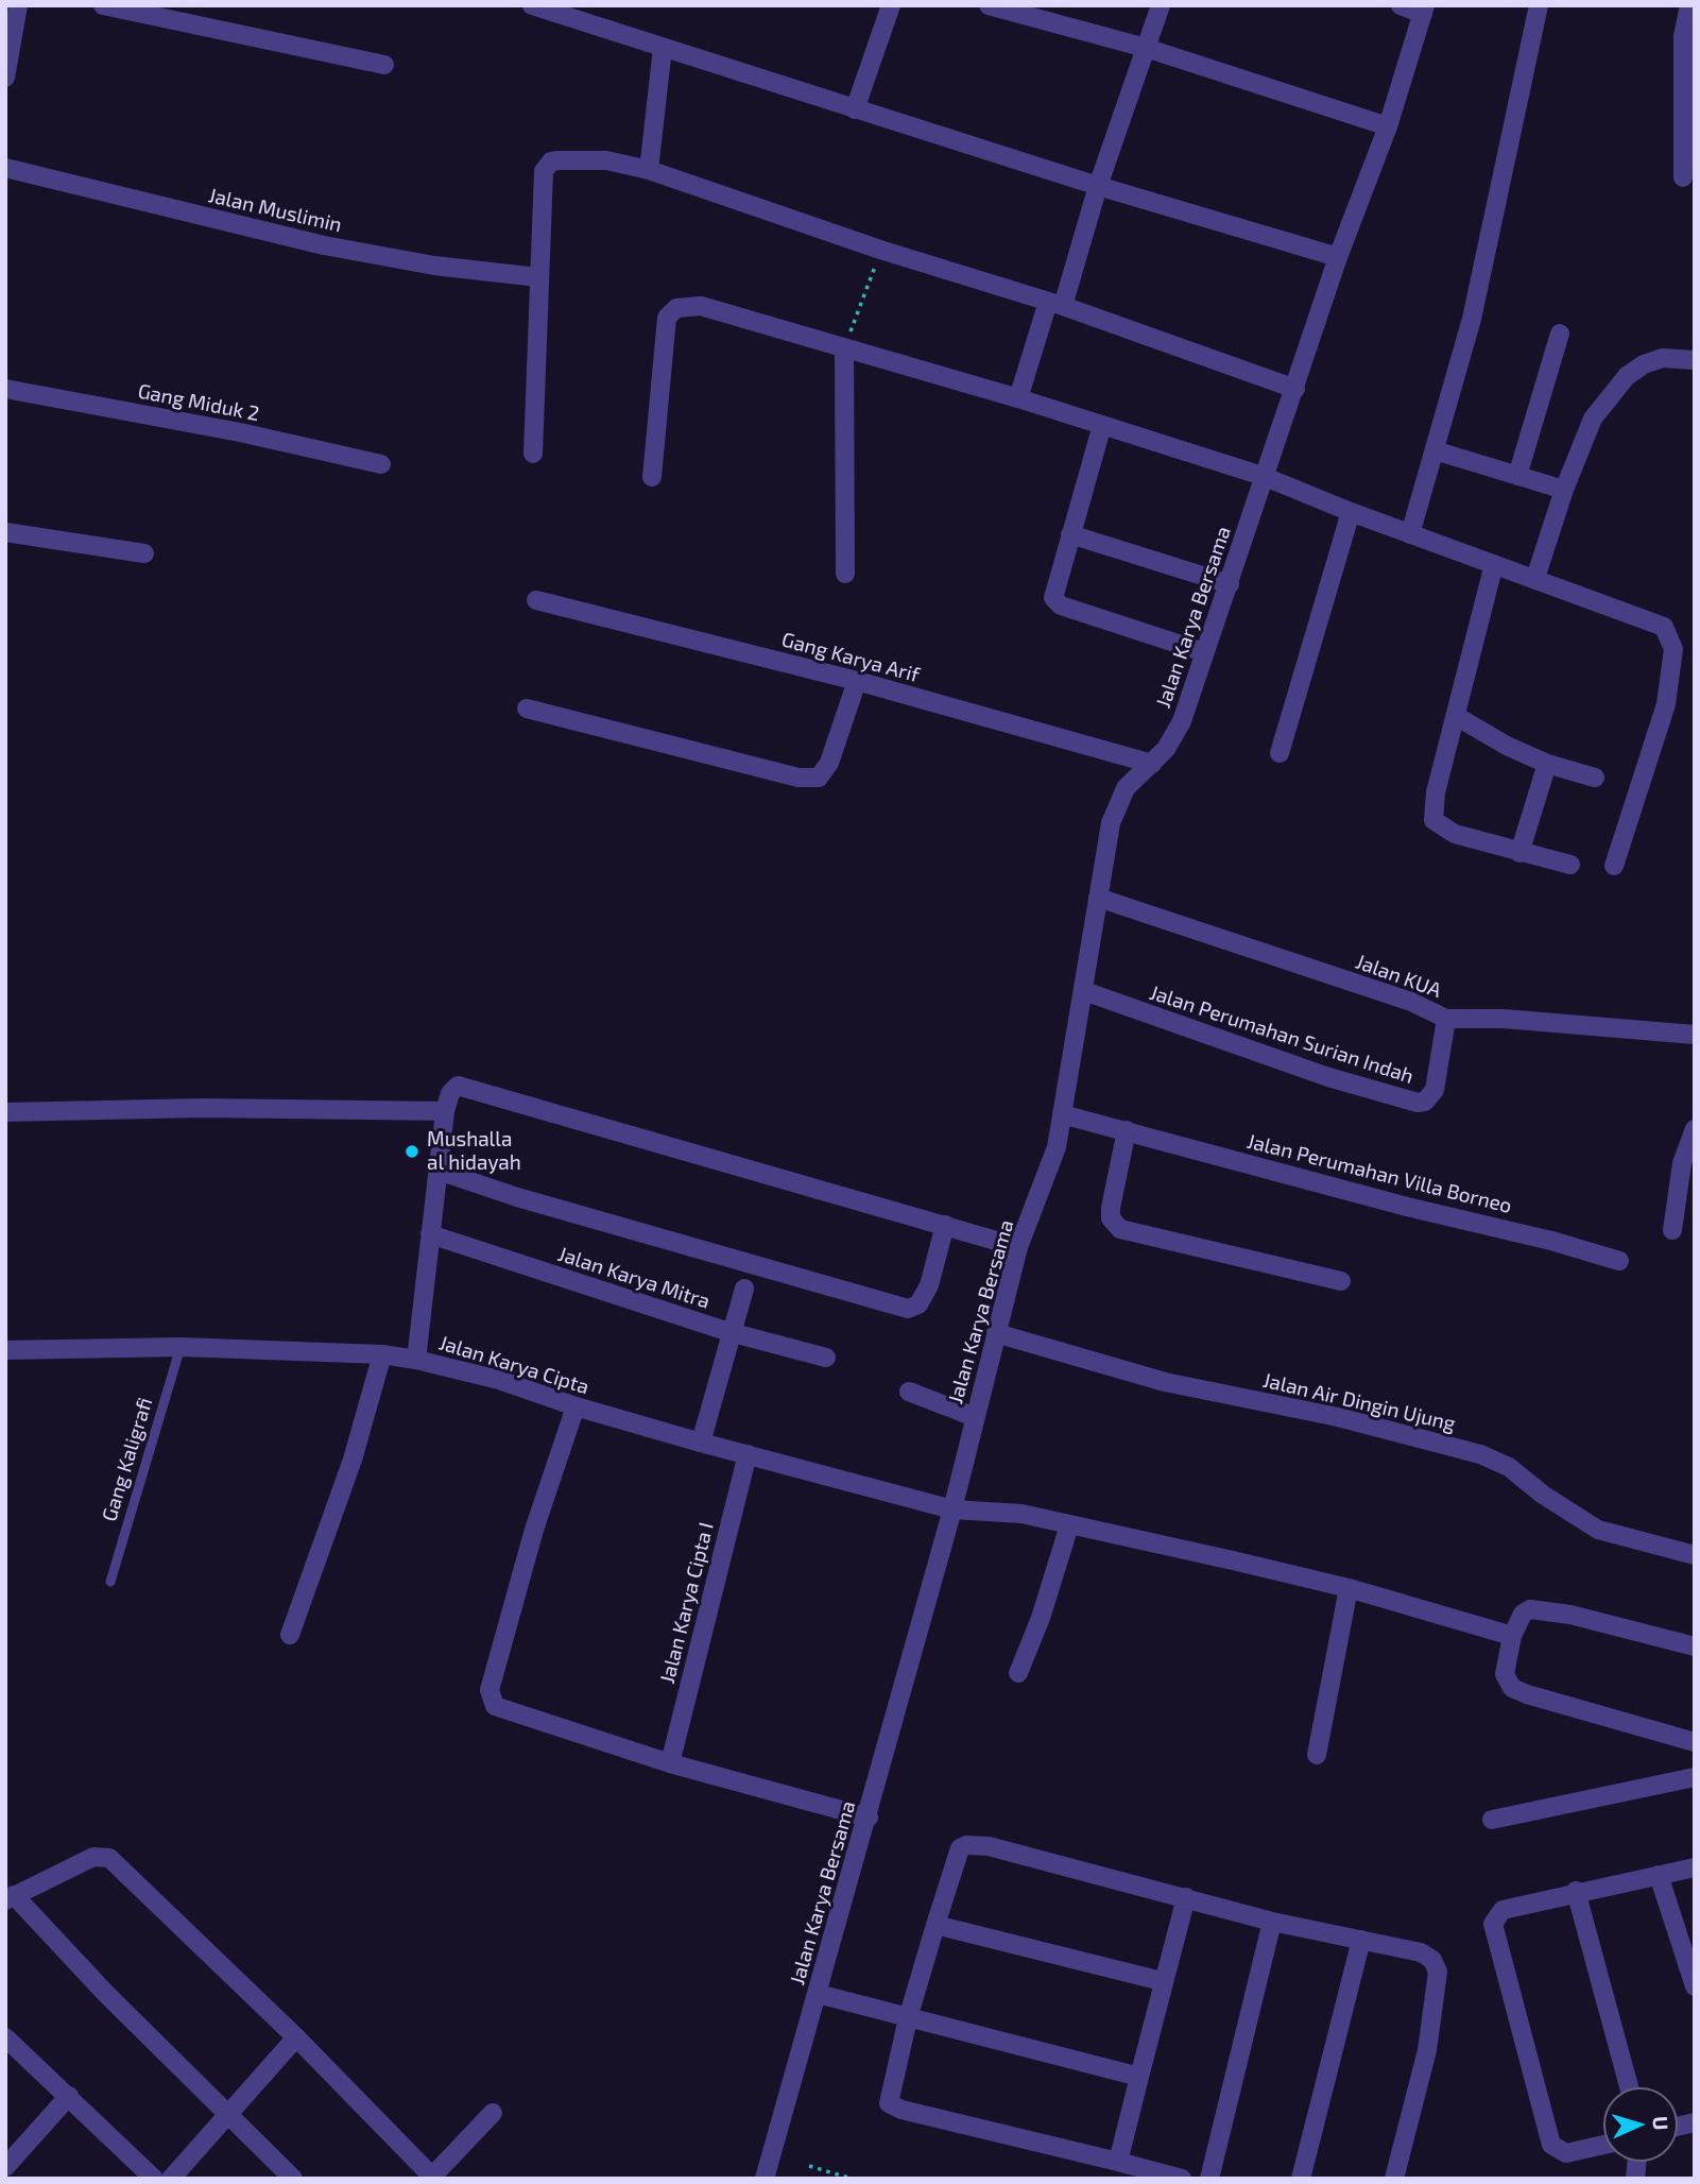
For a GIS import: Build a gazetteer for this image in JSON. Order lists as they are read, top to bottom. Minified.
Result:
{"streets":{"street":["Jalan Muslimin","Gang Miduk 2","Jalan Karya Bersama","Gang Karya Arif","Jalan KUA","Jalan Perumahan Surian Indah","Jalan Perumahan Villa Borneo","Jalan Karya Mitra","Jalan Karya Cipta","Jalan Air Dingin Ujung","Jalan Karya Cipta I"],"lane":["Gang Kaligrafi"]},"crossings":[["Jalan Karya Bersama","Gang Karya Arif"],["Jalan Karya Bersama","Jalan KUA"],["Jalan Karya Bersama","Jalan Perumahan Surian Indah"],["Jalan Karya Bersama","Jalan Perumahan Villa Borneo"],["Jalan Karya Bersama","Jalan Karya Cipta"],["Jalan Karya Bersama","Jalan Air Dingin Ujung"],["Jalan KUA","Jalan Perumahan Surian Indah"],["Jalan Karya Cipta","Gang Kaligrafi"],["Jalan Karya Cipta","Jalan Karya Cipta I"]],"places":["Mushalla al hidayah"],"north":"right"}
